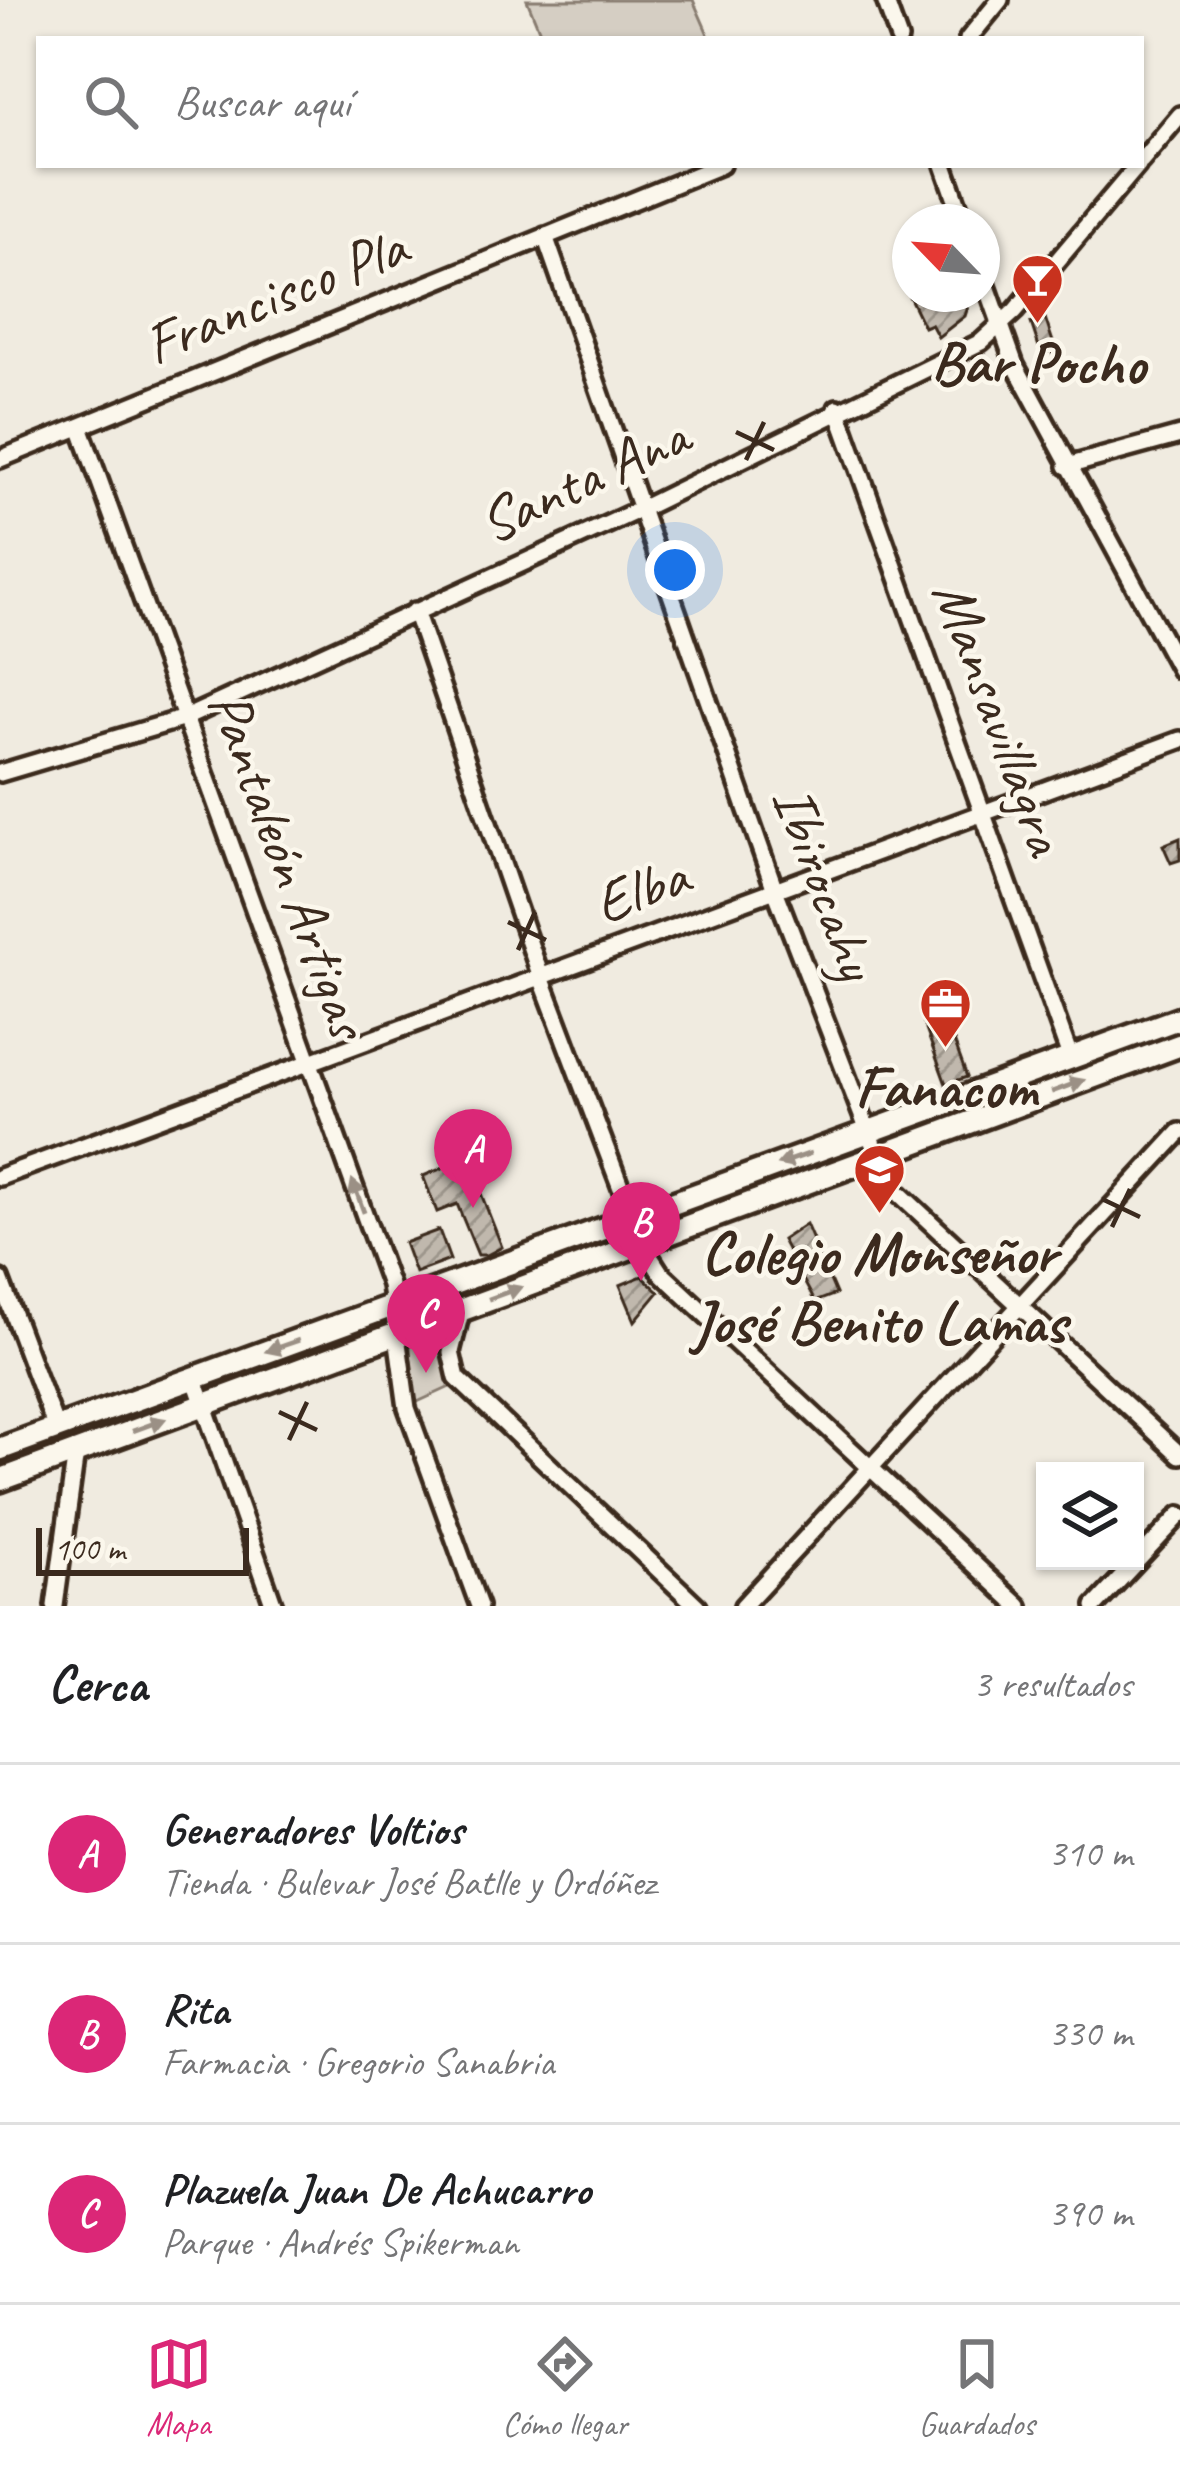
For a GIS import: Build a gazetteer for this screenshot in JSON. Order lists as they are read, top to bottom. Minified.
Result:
{"streets":{"street":["Francisco Pla","Santa Ana","Mansavillagra","Pantaleón Artigas","Ibirocahy","Elba"]},"crossings":[["Francisco Pla","Pantaleón Artigas"],["Francisco Pla","Ibirocahy"],["Santa Ana","Mansavillagra"],["Santa Ana","Pantaleón Artigas"],["Santa Ana","Ibirocahy"],["Mansavillagra","Elba"],["Pantaleón Artigas","Elba"],["Ibirocahy","Elba"]],"places":{"bar":["Bar Pocho"],"office":["Fanacom"],"school or university":["Colegio Monseñor José Benito Lamas"]},"scale_bar":"100 m","north":"top left","page":{"search":"Buscar aquí","pins":["A","B","C"],"scale":"100 m","heading":["Cerca","3 resultados"],"list":[{"mark":"A","name":"Generadores Voltios","note":"Tienda · Bulevar José Batlle y Ordóñez","value":"310 m"},{"mark":"B","name":"Rita","note":"Farmacia · Gregorio Sanabria","value":"330 m"},{"mark":"C","name":"Plazuela Juan De Achucarro","note":"Parque · Andrés Spikerman","value":"390 m"}],"nav":["Mapa","Cómo llegar","Guardados"]}}
